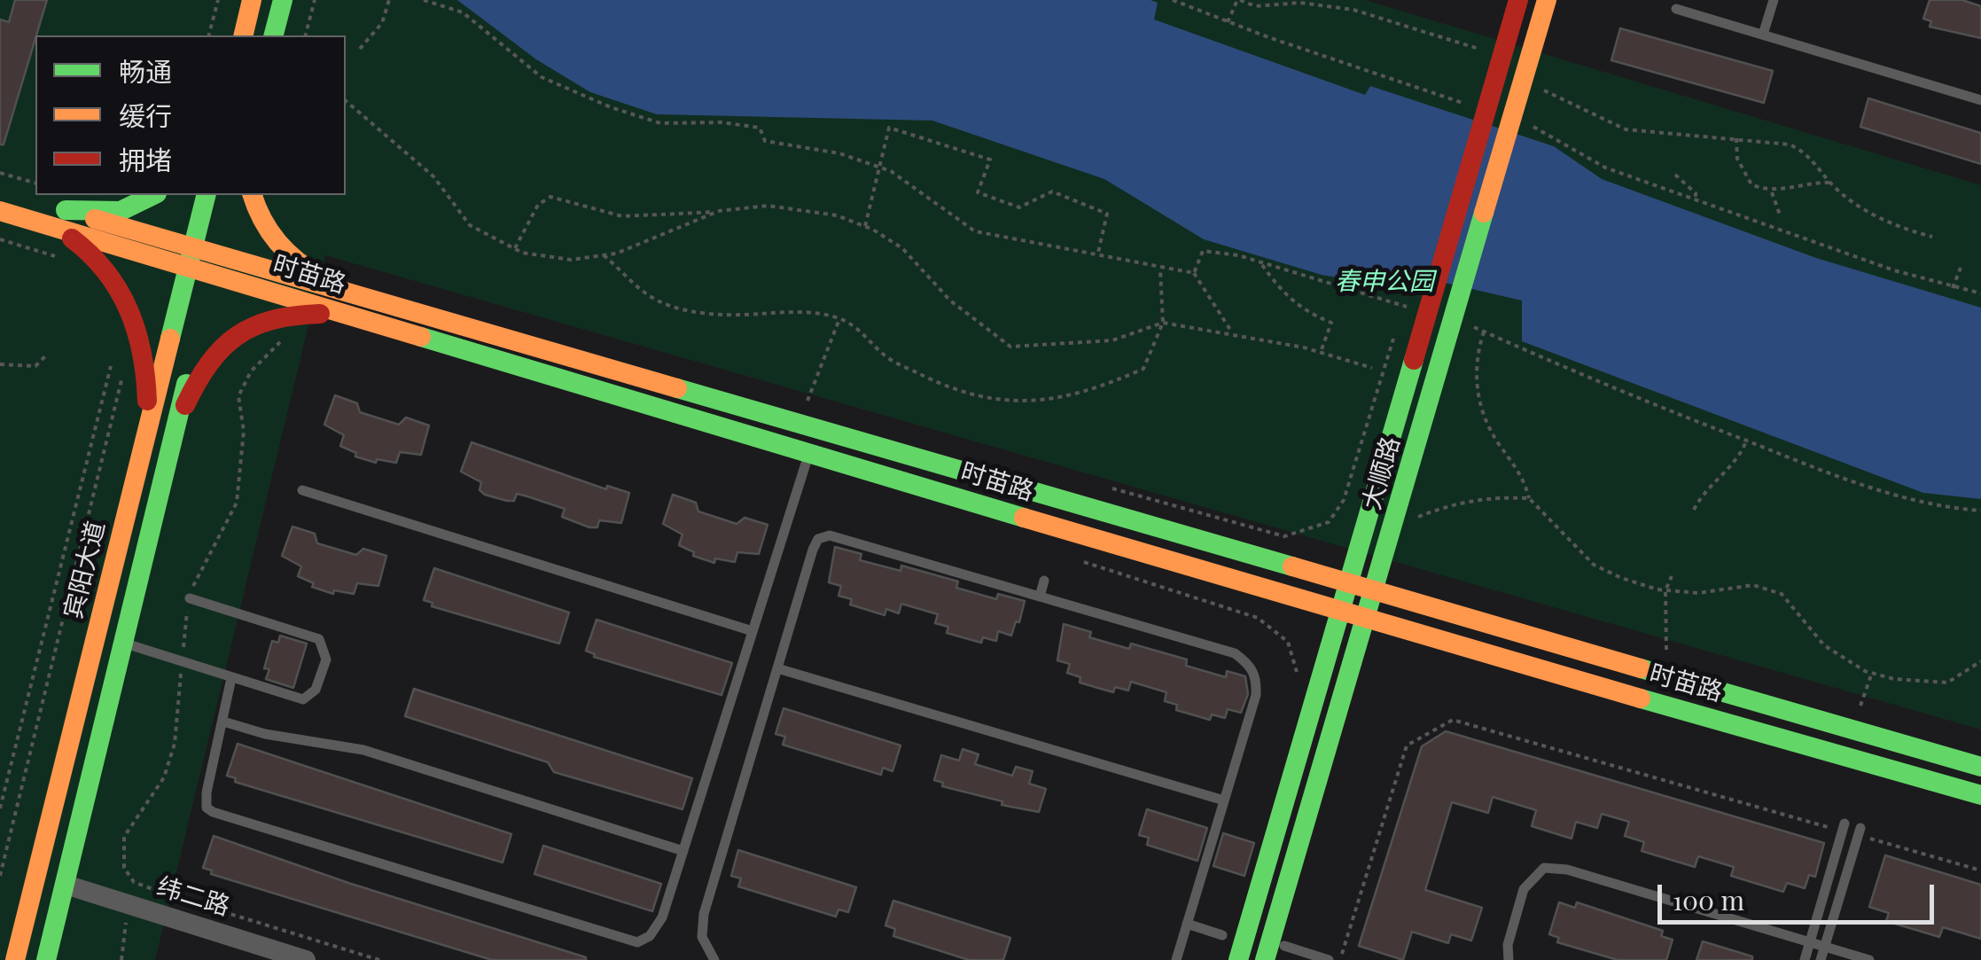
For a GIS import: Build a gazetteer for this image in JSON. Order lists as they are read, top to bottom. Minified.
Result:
{"streets":{"main road":["时苗路","大顺路","宾阳大道"],"street":["纬二路"]},"crossings":[["时苗路","大顺路"],["时苗路","宾阳大道"]],"parks":["春申公园"],"legend":["畅通","缓行","拥堵"],"scale_bar":"100 m"}
